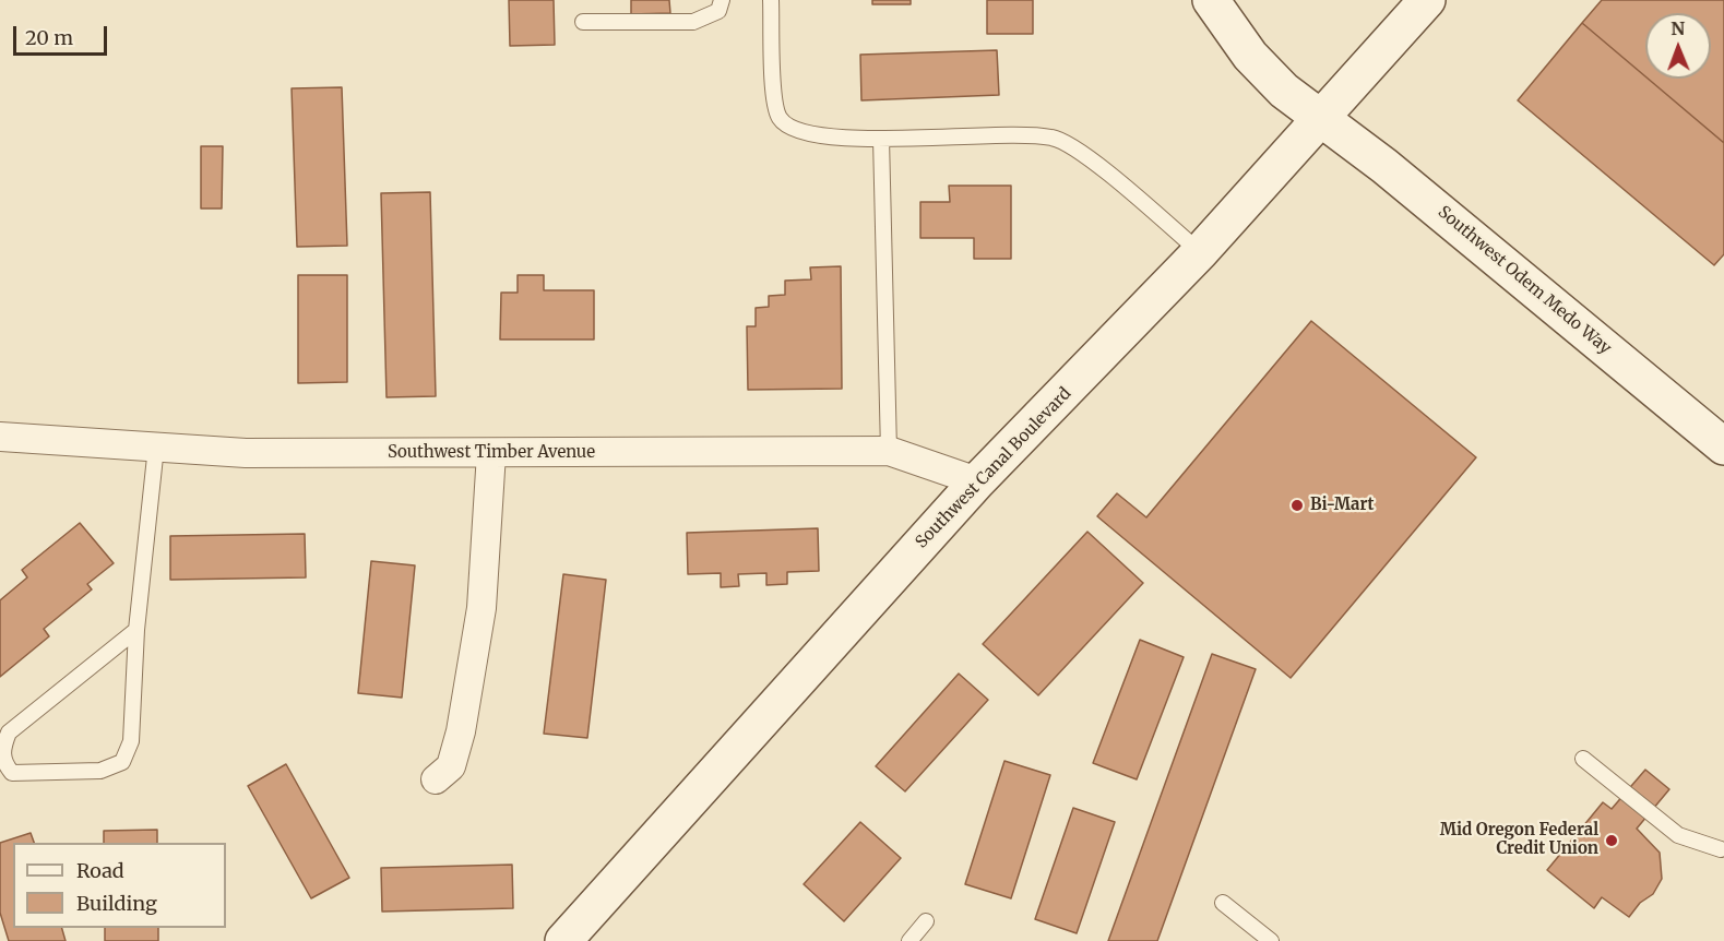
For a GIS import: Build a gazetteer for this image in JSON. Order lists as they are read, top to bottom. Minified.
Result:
{"streets":{"main road":["Southwest Odem Medo Way","Southwest Canal Boulevard"],"street":["Southwest Timber Avenue"]},"crossings":[["Southwest Odem Medo Way","Southwest Canal Boulevard"],["Southwest Timber Avenue","Southwest Canal Boulevard"]],"places":["Bi-Mart","Mid Oregon Federal Credit Union"],"legend":["Road","Building"],"scale_bar":"20 m","north":"top"}
